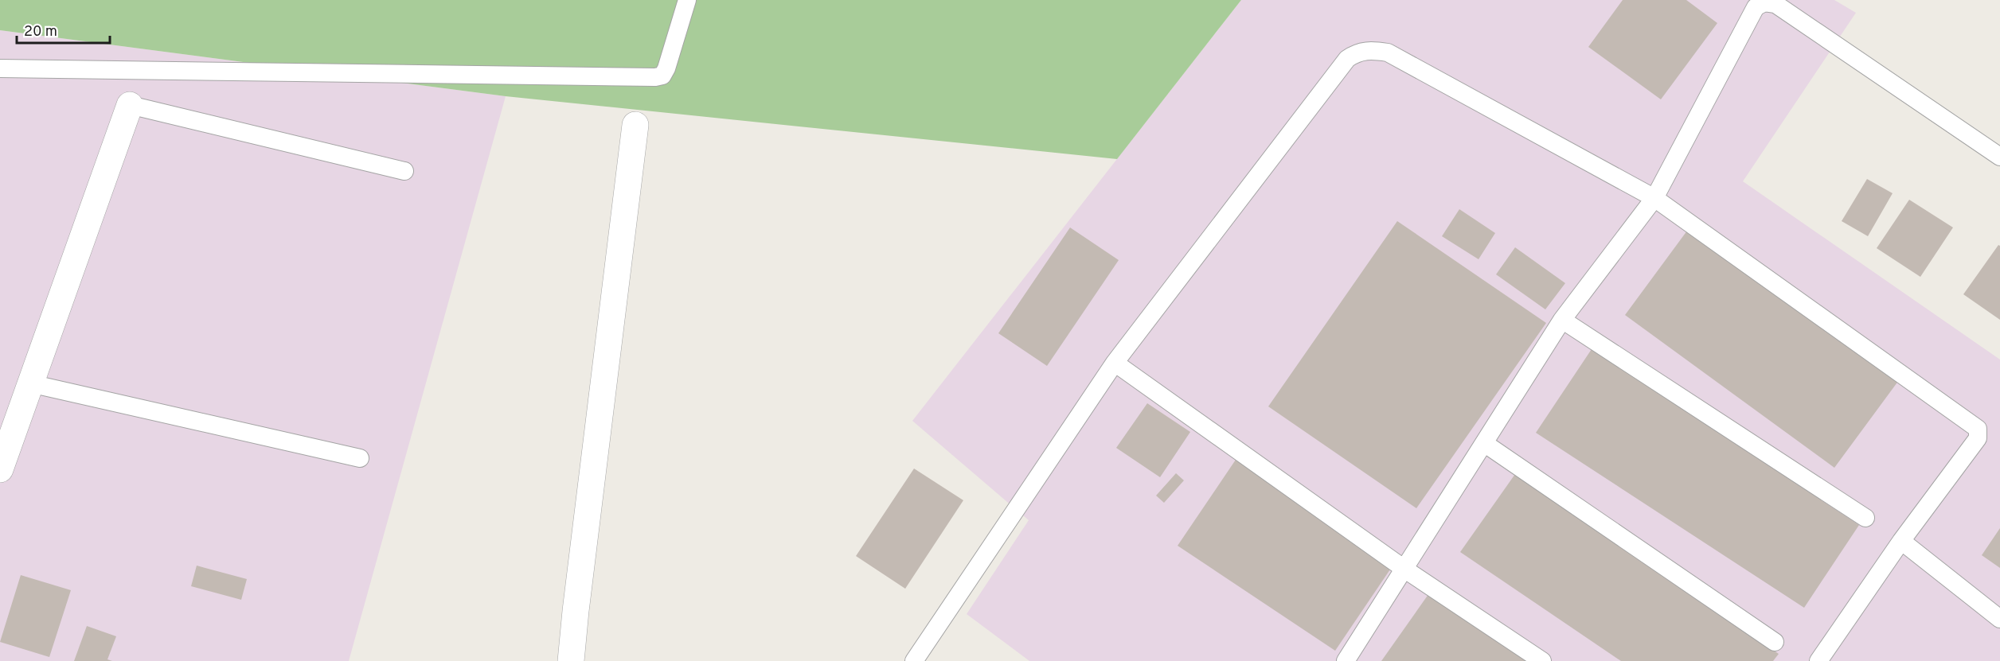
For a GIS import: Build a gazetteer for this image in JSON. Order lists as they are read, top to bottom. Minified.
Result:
{"scale_bar":"20 m"}
